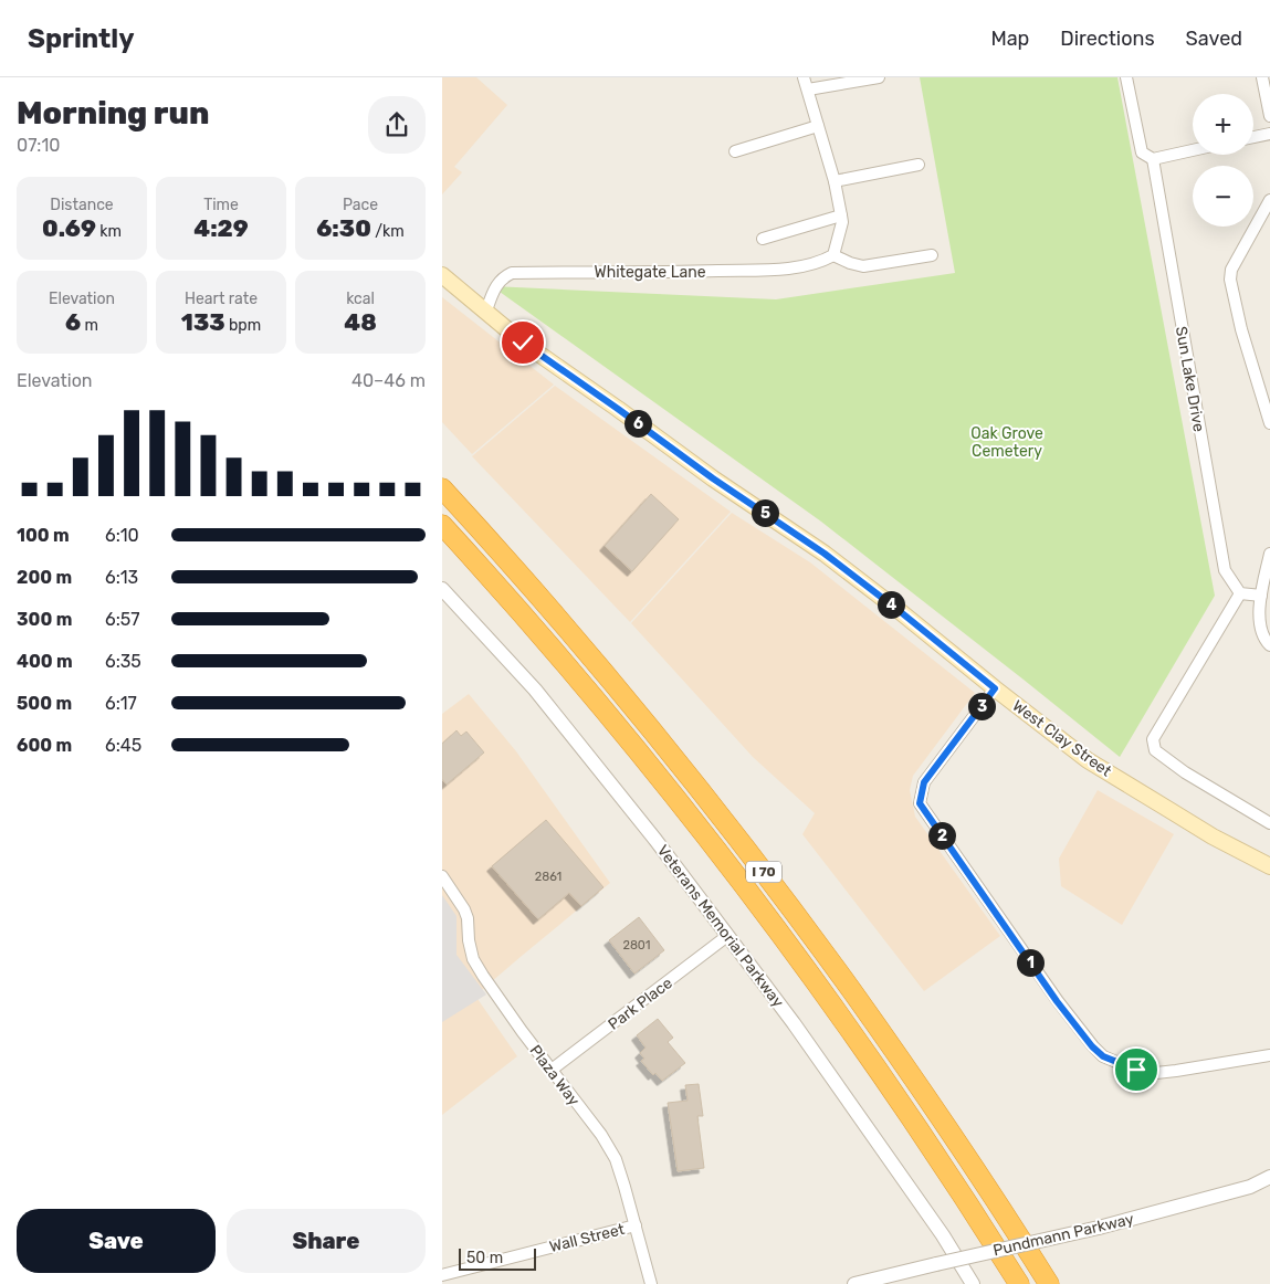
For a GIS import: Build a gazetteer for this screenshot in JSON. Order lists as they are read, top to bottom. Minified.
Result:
{"streets":{"highway":["I 70"],"main road":["West Clay Street"],"street":["Whitegate Lane","Sun Lake Drive","Veterans Memorial Parkway","Park Place","Plaza Way","Pundmann Parkway","Wall Street"]},"crossings":[["Whitegate Lane","West Clay Street"],["Veterans Memorial Parkway","Park Place"],["Park Place","Plaza Way"],["Plaza Way","Wall Street"]],"parks":["Oak Grove Cemetery"],"house_numbers":["2861","2801"],"scale_bar":"50 m","page":{"header":"Sprintly","nav":["Map","Directions","Saved"],"heading":["Morning run","07:10"],"map_buttons":["+","−"],"stats":[["Distance","0.69 km"],["Time","4:29"],["Pace","6:30 /km"],["Elevation","6 m"],["Heart rate","133 bpm"],["kcal","48"]],"chart":["Elevation","40–46 m"],"pins":["6","5","4","3","2","1"],"list":[{"name":"100 m","note":"6:10"},{"name":"200 m","note":"6:13"},{"name":"300 m","note":"6:57"},{"name":"400 m","note":"6:35"},{"name":"500 m","note":"6:17"},{"name":"600 m","note":"6:45"}],"buttons":["Save","Share"],"scale":"50 m"}}
